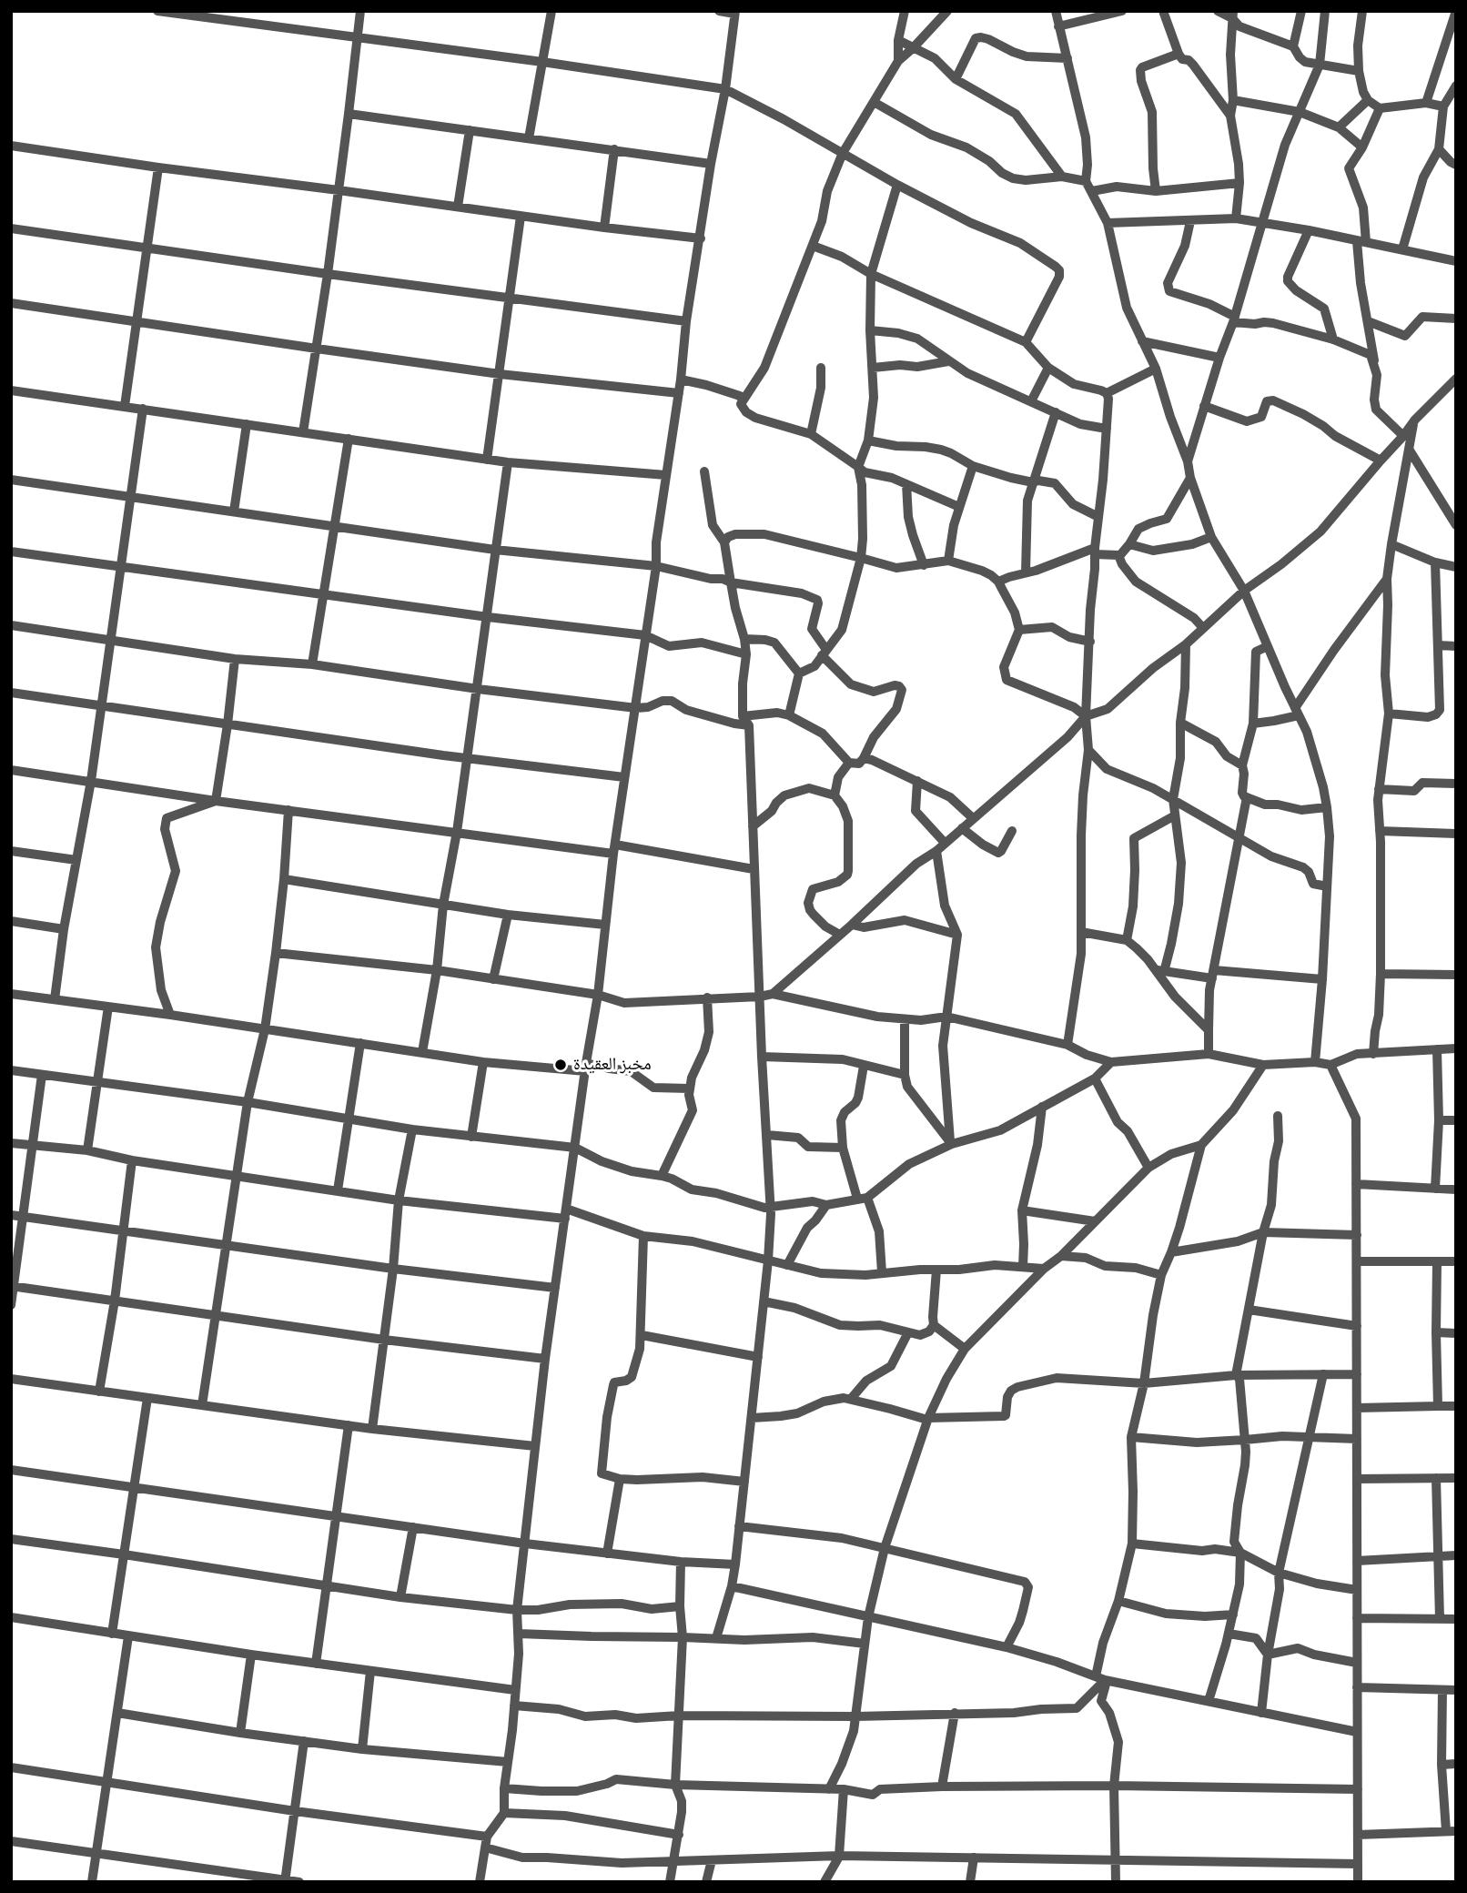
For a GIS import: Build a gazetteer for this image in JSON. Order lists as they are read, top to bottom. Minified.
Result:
{"places":["مخبز العقيدة"]}
